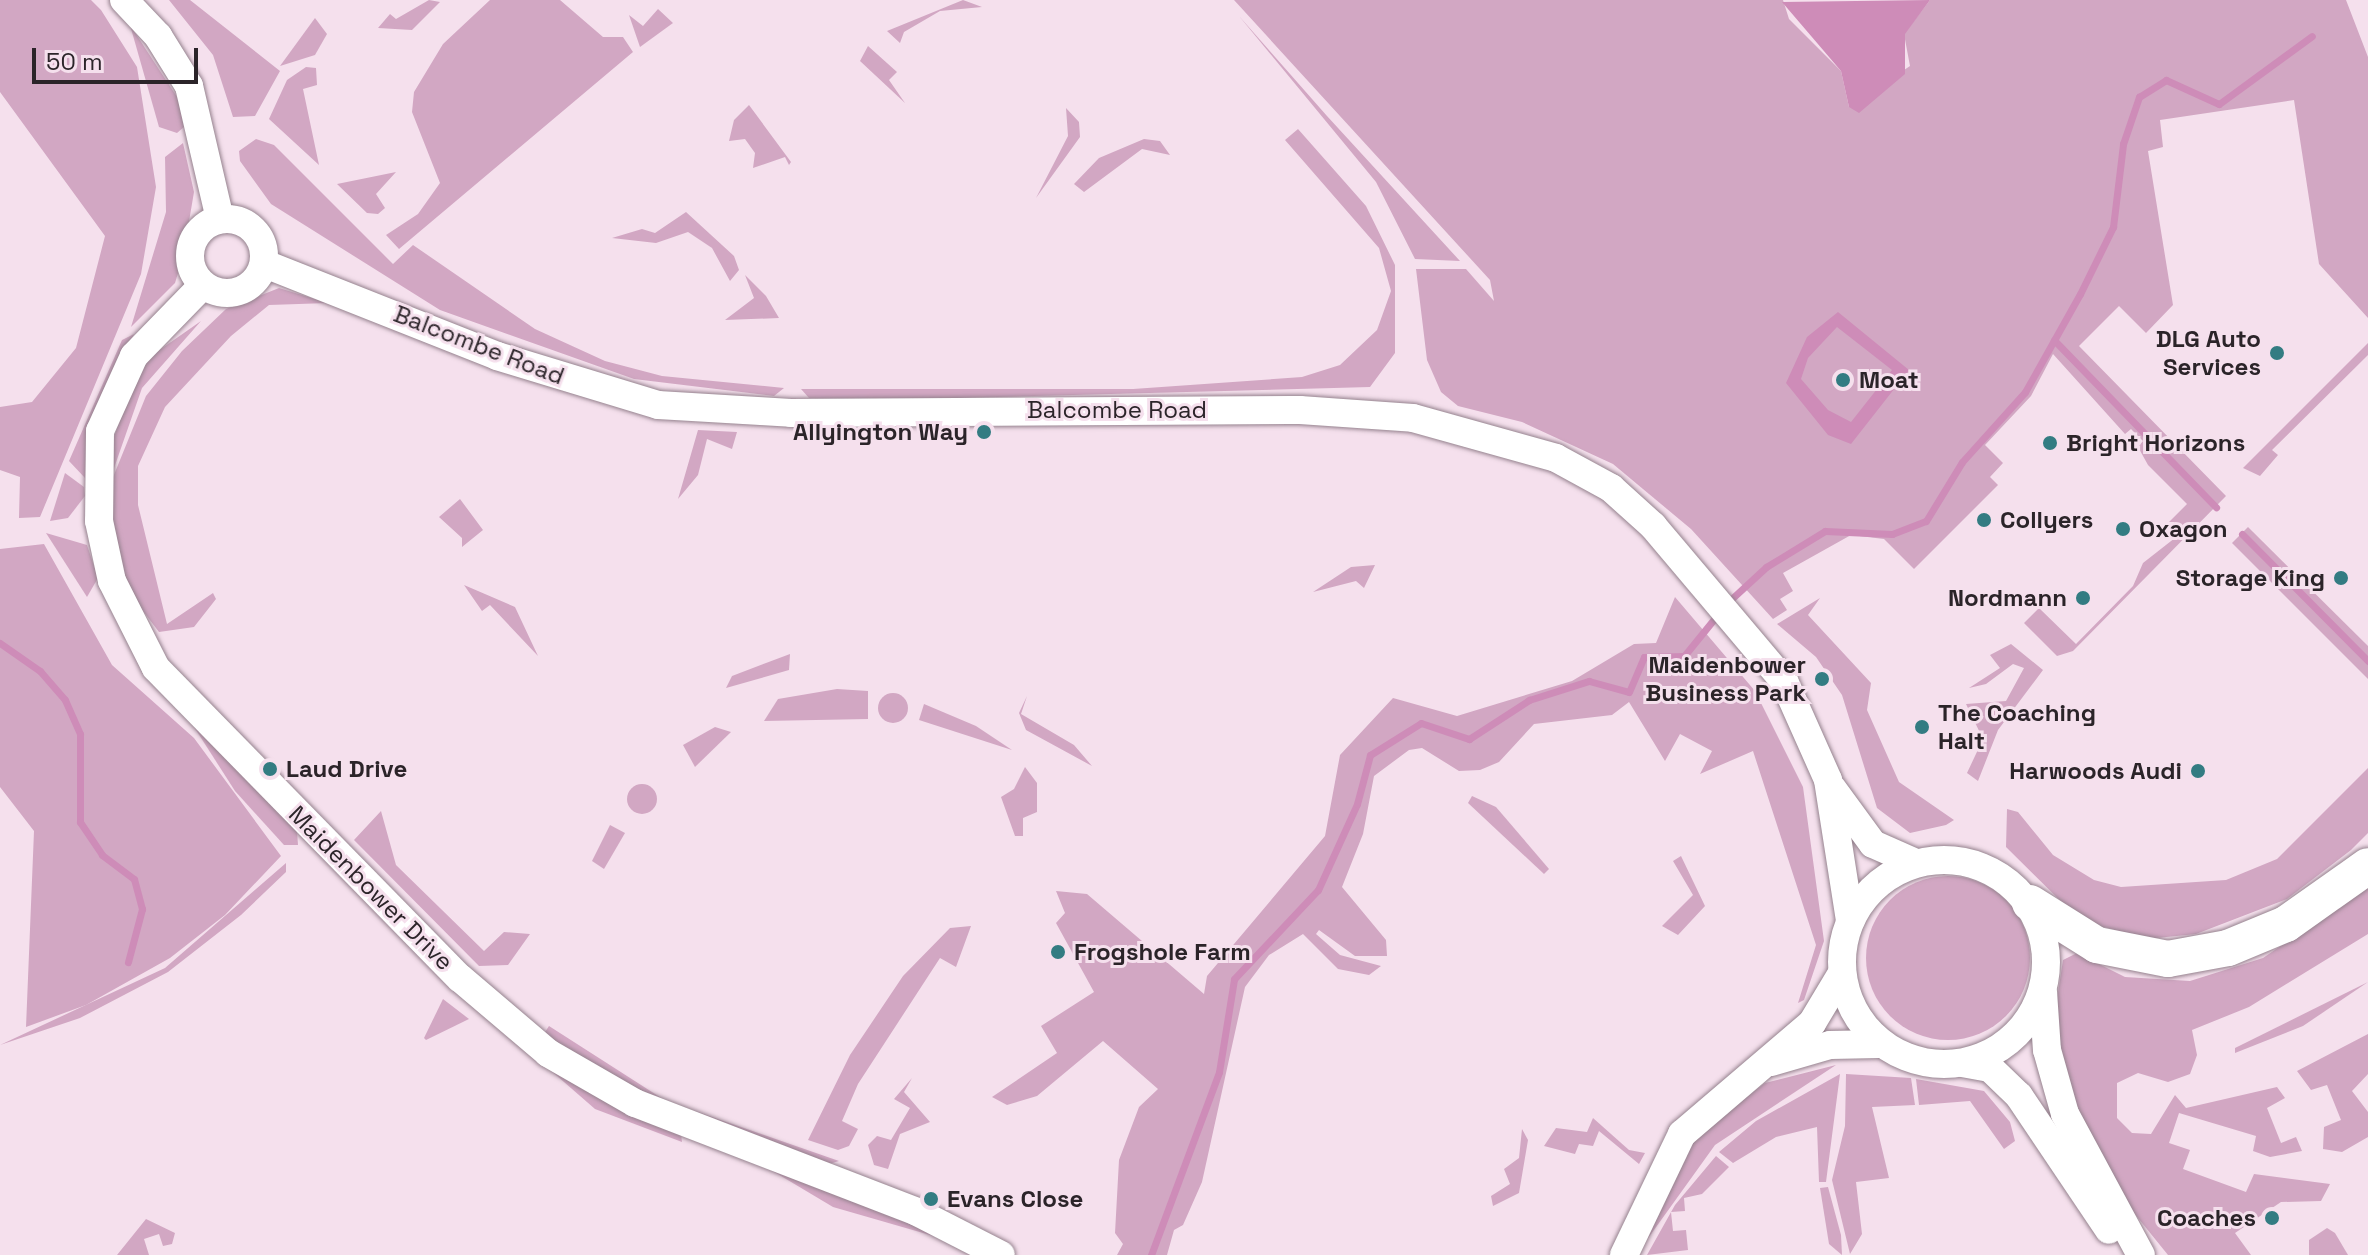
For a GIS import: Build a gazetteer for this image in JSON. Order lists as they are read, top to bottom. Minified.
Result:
{"streets":{"main road":["Balcombe Road","Maidenbower Drive"]},"crossings":[["Balcombe Road","Maidenbower Drive"]],"places":["DLG Auto Services","Moat","Allyington Way","Bright Horizons","Collyers","Oxagon","Storage King","Nordmann","Maidenbower Business Park","The Coaching Halt","Laud Drive","Harwoods Audi","Frogshole Farm","Evans Close","Coaches"],"scale_bar":"50 m"}
